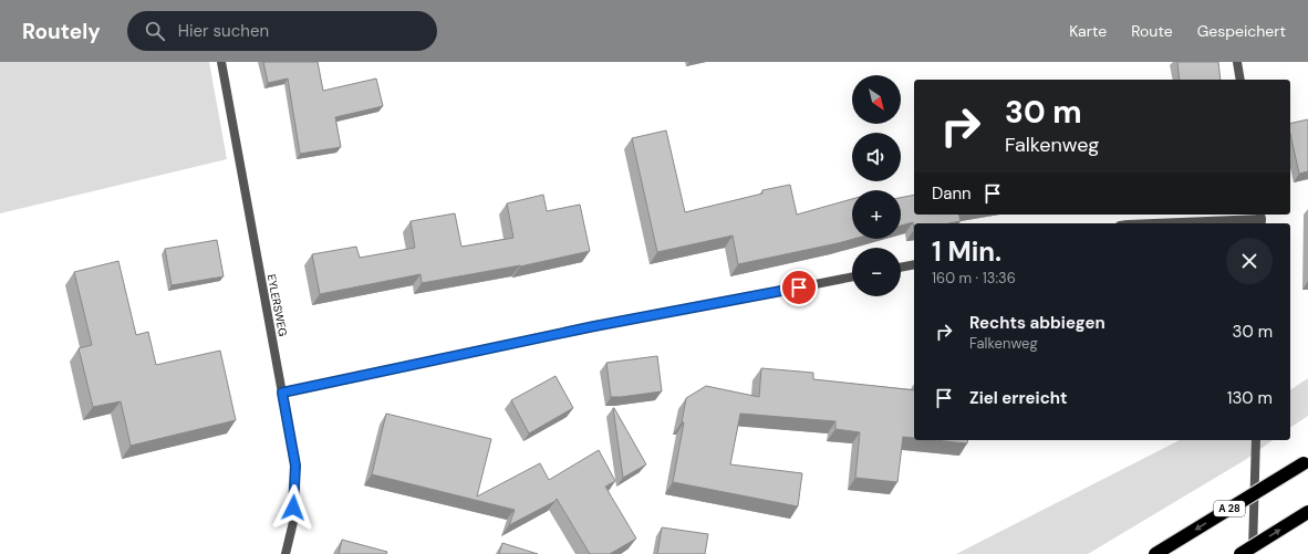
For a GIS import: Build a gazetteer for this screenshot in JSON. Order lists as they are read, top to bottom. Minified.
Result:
{"streets":{"highway":["A 28"],"street":["EYLERSWEG"]},"north":"bottom right","page":{"header":"Routely","search":"Hier suchen","nav":["Karte","Route","Gespeichert"],"map_buttons":["+","−"],"turn":["30 m","Falkenweg"],"then":"Dann","heading":["1 Min.","160 m · 13:36"],"list":[{"name":"Rechts abbiegen","note":"Falkenweg","value":"30 m"},{"name":"Ziel erreicht","value":"130 m"}]}}
